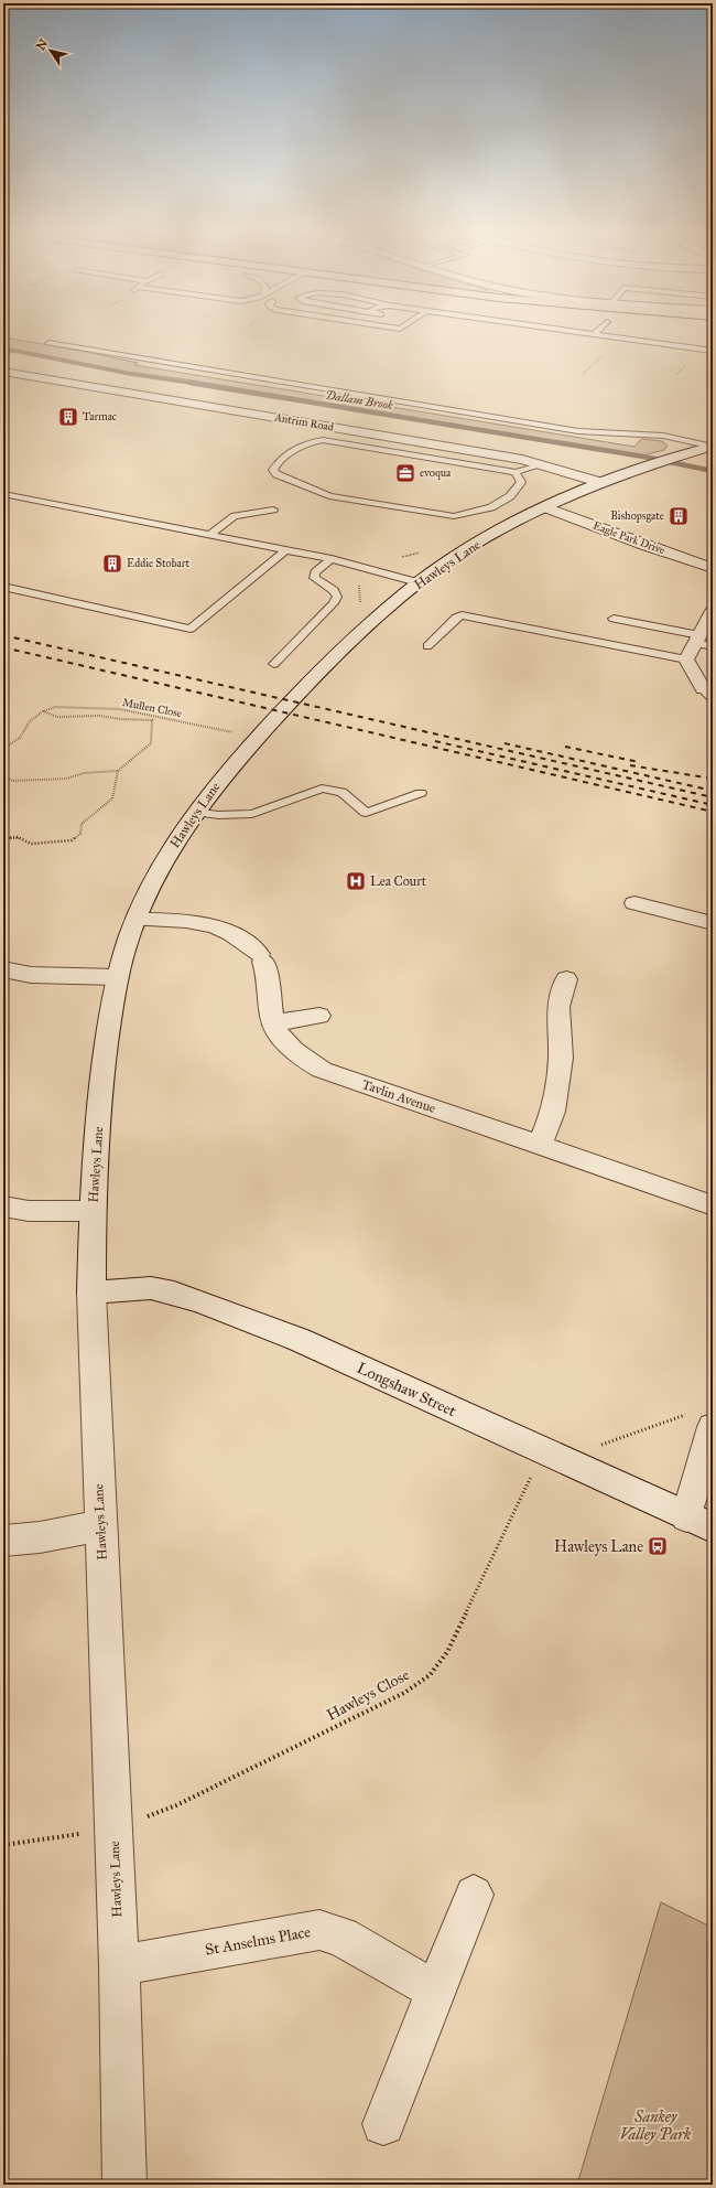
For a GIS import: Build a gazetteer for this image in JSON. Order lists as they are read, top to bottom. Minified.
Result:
{"streets":{"street":["Antrim Road","Eagle Park Drive","Hawleys Lane","Tavlin Avenue","Longshaw Street","St Anselms Place"],"path":["Mullen Close","Hawleys Close"]},"crossings":[["Antrim Road","Hawleys Lane"],["Eagle Park Drive","Hawleys Lane"],["Hawleys Lane","Mullen Close"],["Hawleys Lane","Tavlin Avenue"],["Hawleys Lane","Longshaw Street"],["Hawleys Lane","Hawleys Close"],["Hawleys Lane","St Anselms Place"],["Longshaw Street","Hawleys Close"]],"water":["Dallam Brook"],"parks":["Sankey Valley Park"],"places":{"building":["Tarmac","Bishopsgate","Eddie Stobart"],"office":["evoqua"],"hospital":["Lea Court"],"bus stop":["Hawleys Lane"]},"north":"top left"}
